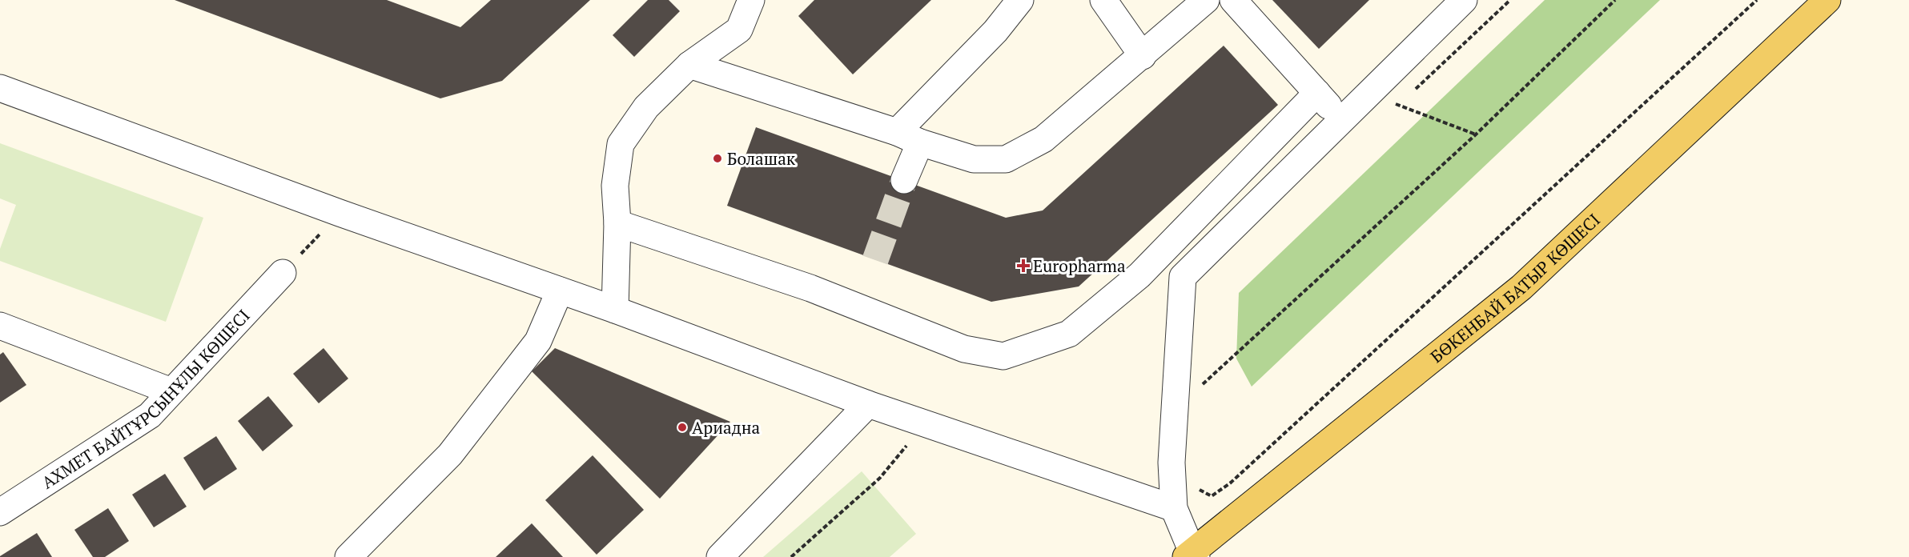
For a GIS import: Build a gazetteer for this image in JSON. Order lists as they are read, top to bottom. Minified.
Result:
{"streets":{"main road":["БӨКЕНБАЙ БАТЫР КӨШЕСІ"],"street":["АХМЕТ БАЙТҰРСЫНҰЛЫ КӨШЕСІ"]},"places":{"other":["Болашак","Ариадна"],"health":["Europharma"]}}
